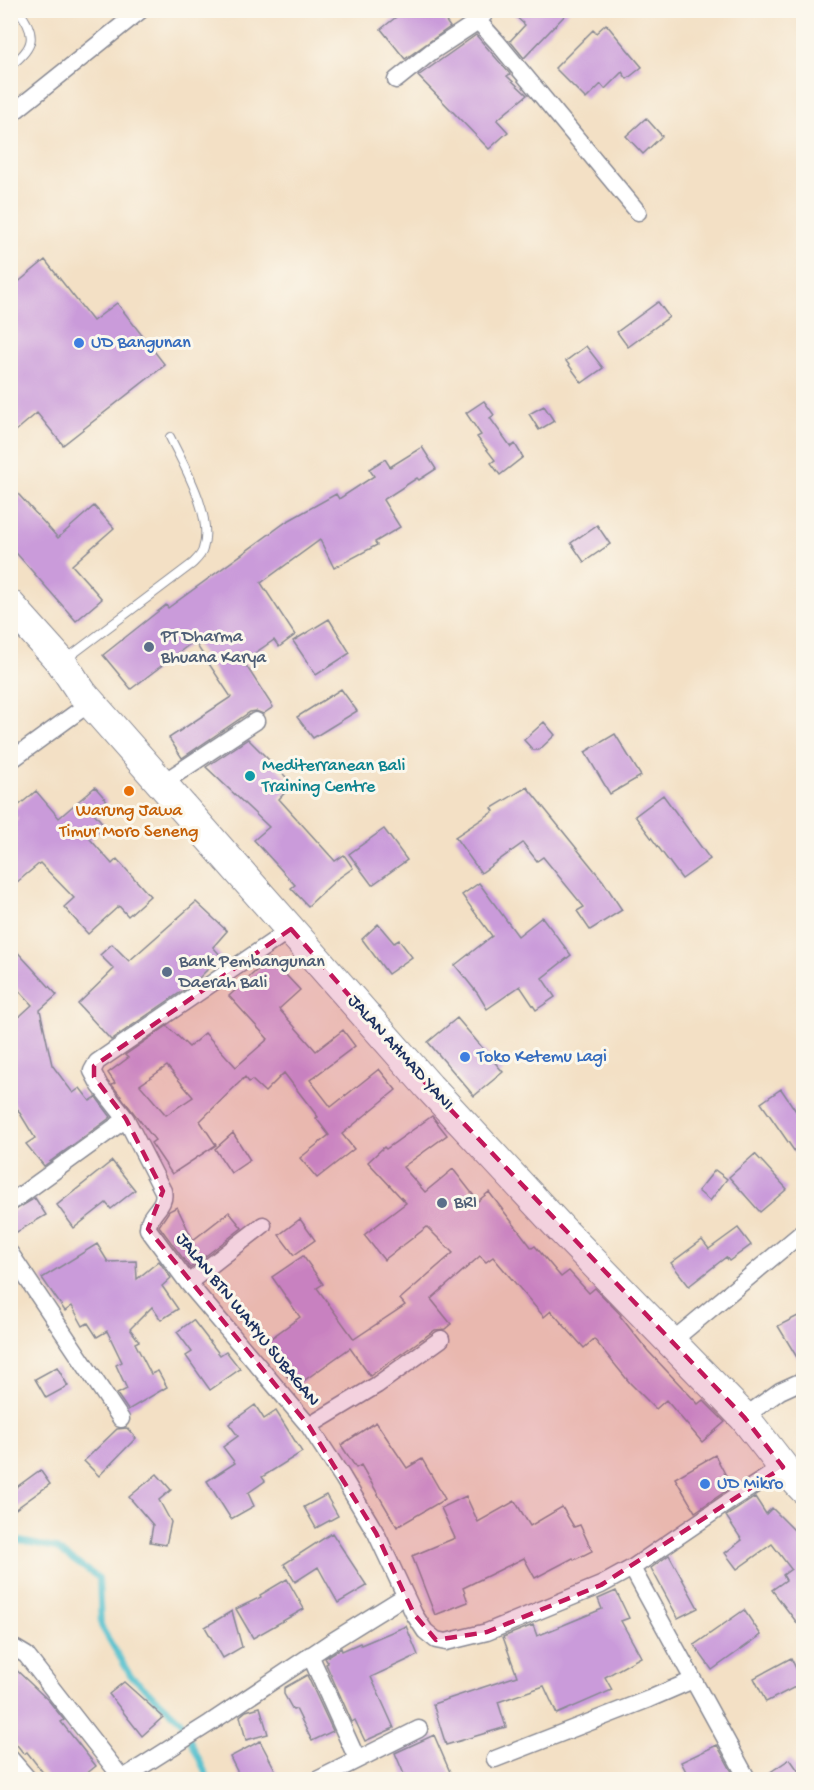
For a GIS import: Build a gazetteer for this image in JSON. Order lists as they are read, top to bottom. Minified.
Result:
{"streets":{"highway":["JALAN AHMAD YANI"],"street":["JALAN BTN WAHYU SUBAGAN"]},"crossings":[["JALAN AHMAD YANI","JALAN BTN WAHYU SUBAGAN"]],"places":["UD Bangunan","PT Dharma Bhuana Karya","Mediterranean Bali Training Centre","Warung Jawa Timur Moro Seneng","Bank Pembangunan Daerah Bali","Toko Ketemu Lagi","BRI","UD Mikro"]}
